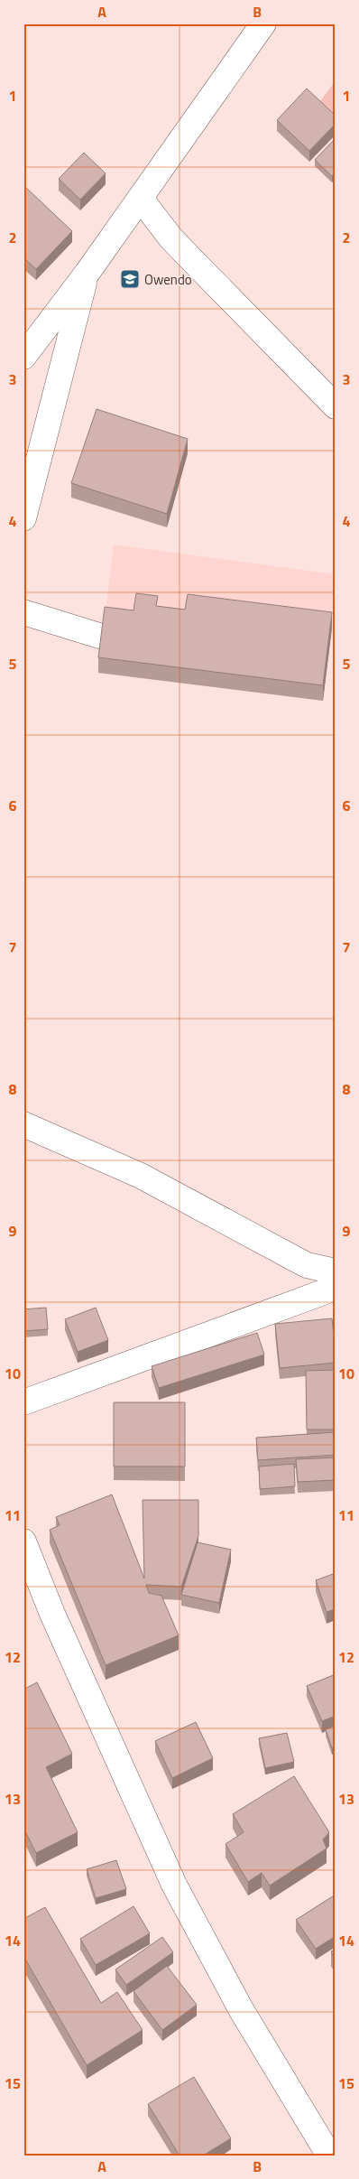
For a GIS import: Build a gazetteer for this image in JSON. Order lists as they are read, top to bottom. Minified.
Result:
{"places":{"school or university":["Owendo"]},"grid":{"columns":["A","B"],"rows":["1","2","3","4","5","6","7","8","9","10","11","12","13","14","15"]}}
